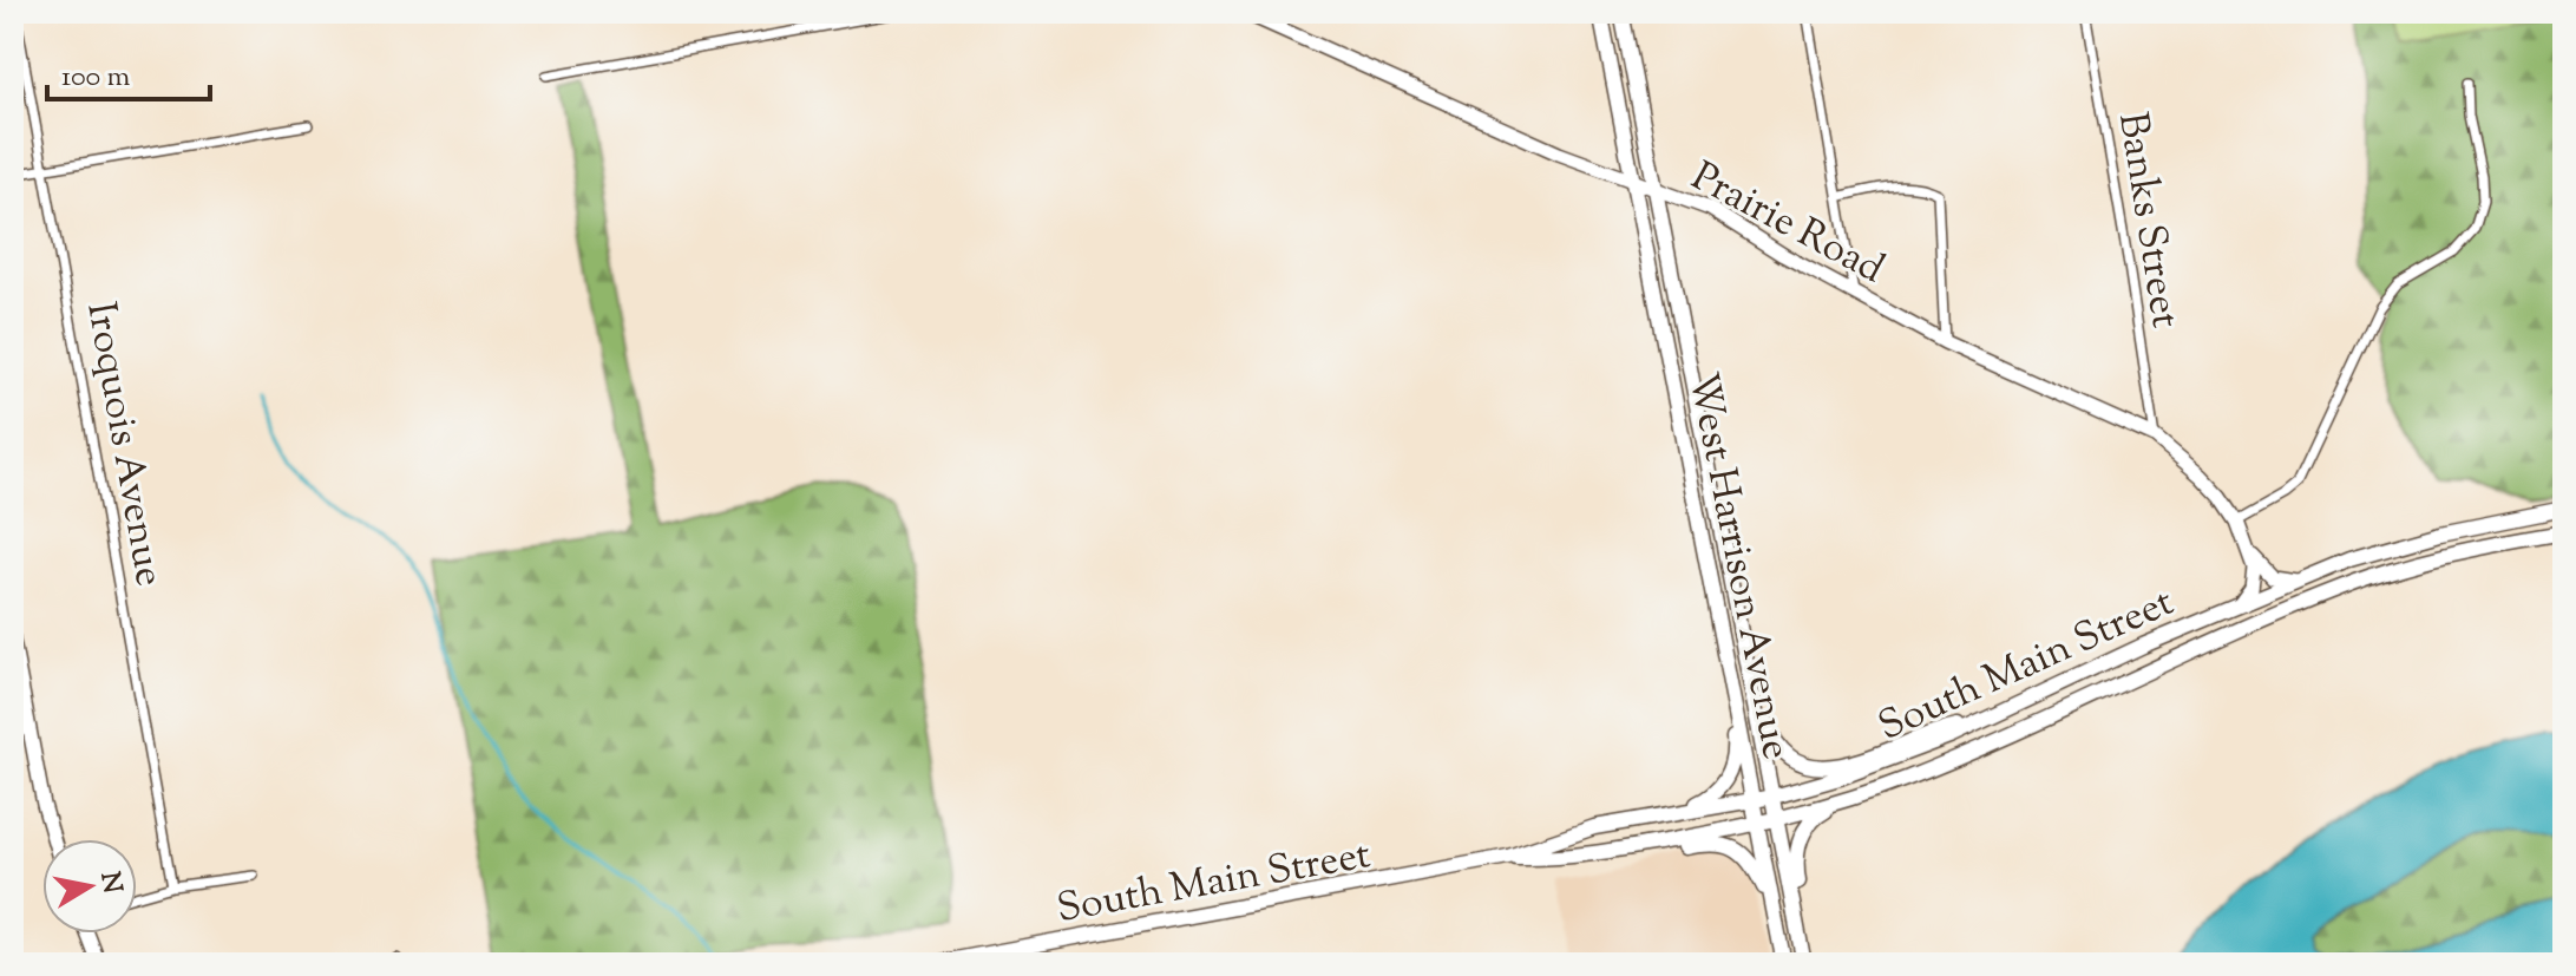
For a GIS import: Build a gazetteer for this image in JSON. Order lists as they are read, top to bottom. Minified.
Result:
{"streets":{"main road":["West Harrison Avenue","South Main Street"],"street":["Banks Street","Prairie Road","Iroquois Avenue"]},"crossings":[["Banks Street","Prairie Road"],["Prairie Road","West Harrison Avenue"],["West Harrison Avenue","South Main Street"]],"scale_bar":"100 m","north":"right"}
